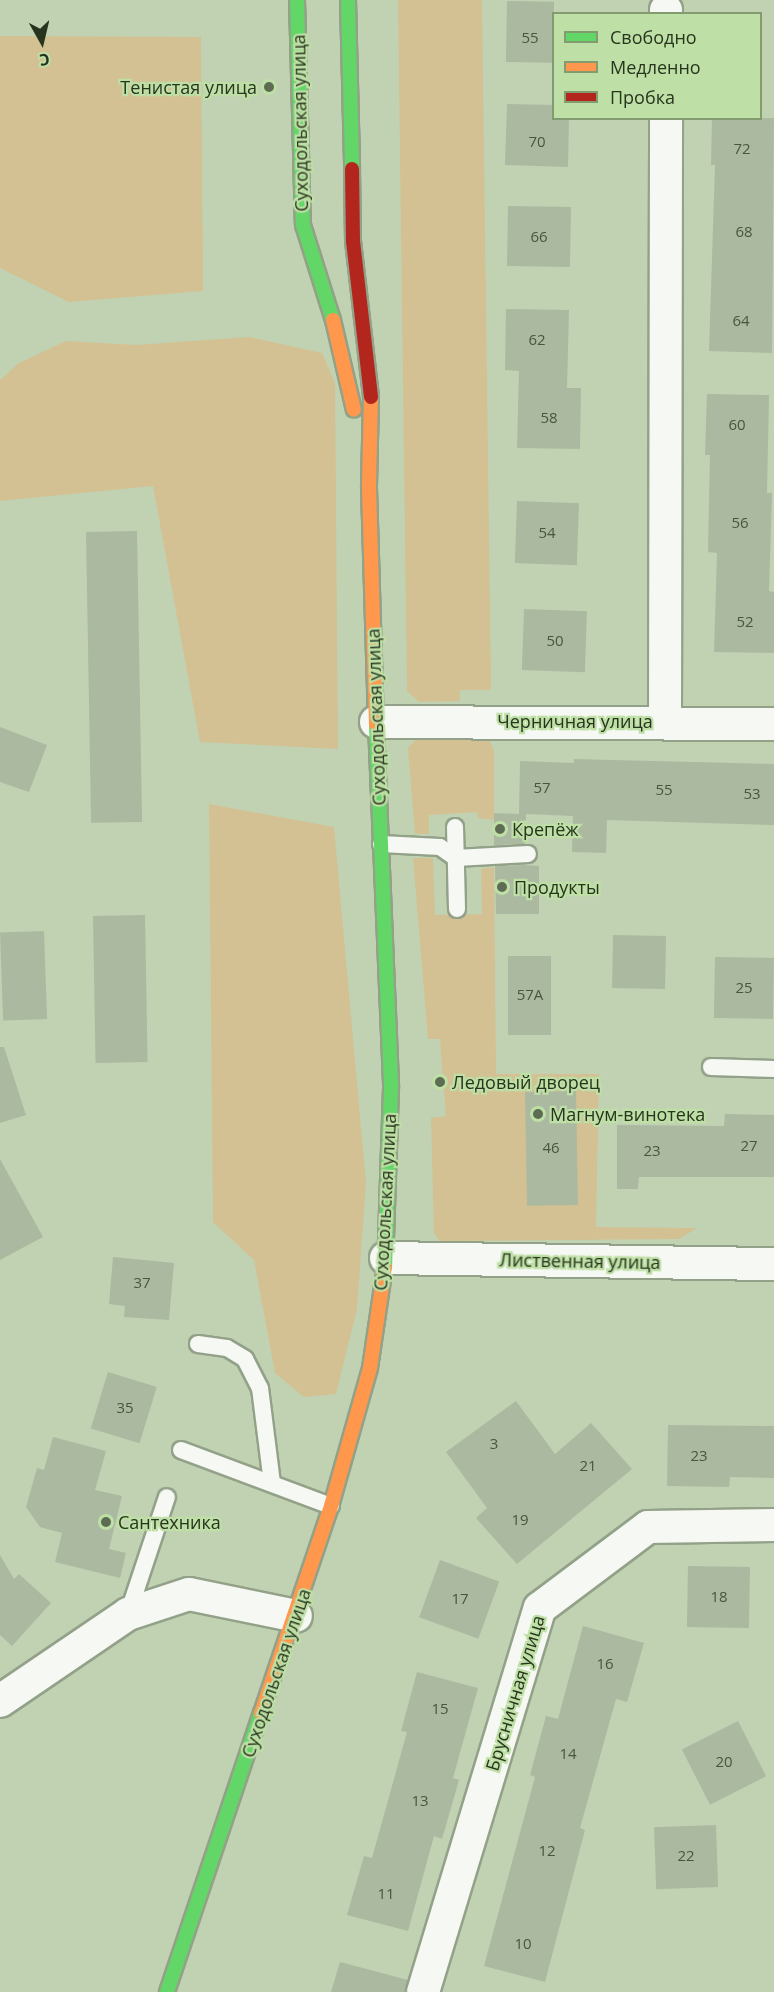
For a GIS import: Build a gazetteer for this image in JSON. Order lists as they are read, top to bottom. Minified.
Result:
{"streets":{"main road":["Суходольская улица"],"street":["Черничная улица","Лиственная улица","Брусничная улица"]},"crossings":[["Суходольская улица","Черничная улица"],["Суходольская улица","Лиственная улица"]],"places":["Тенистая улица","Крепёж","Продукты","Ледовый дворец","Магнум-винотека","Сантехника"],"house_numbers":["55","70","72","68","66","64","62","58","60","56","54","52","50","57","55","53","25","57А","27","46","23","37","35","3","23","21","19","18","17","16","15","14","20","13","12","22","11","10"],"legend":["Свободно","Медленно","Пробка"],"north":"bottom"}
